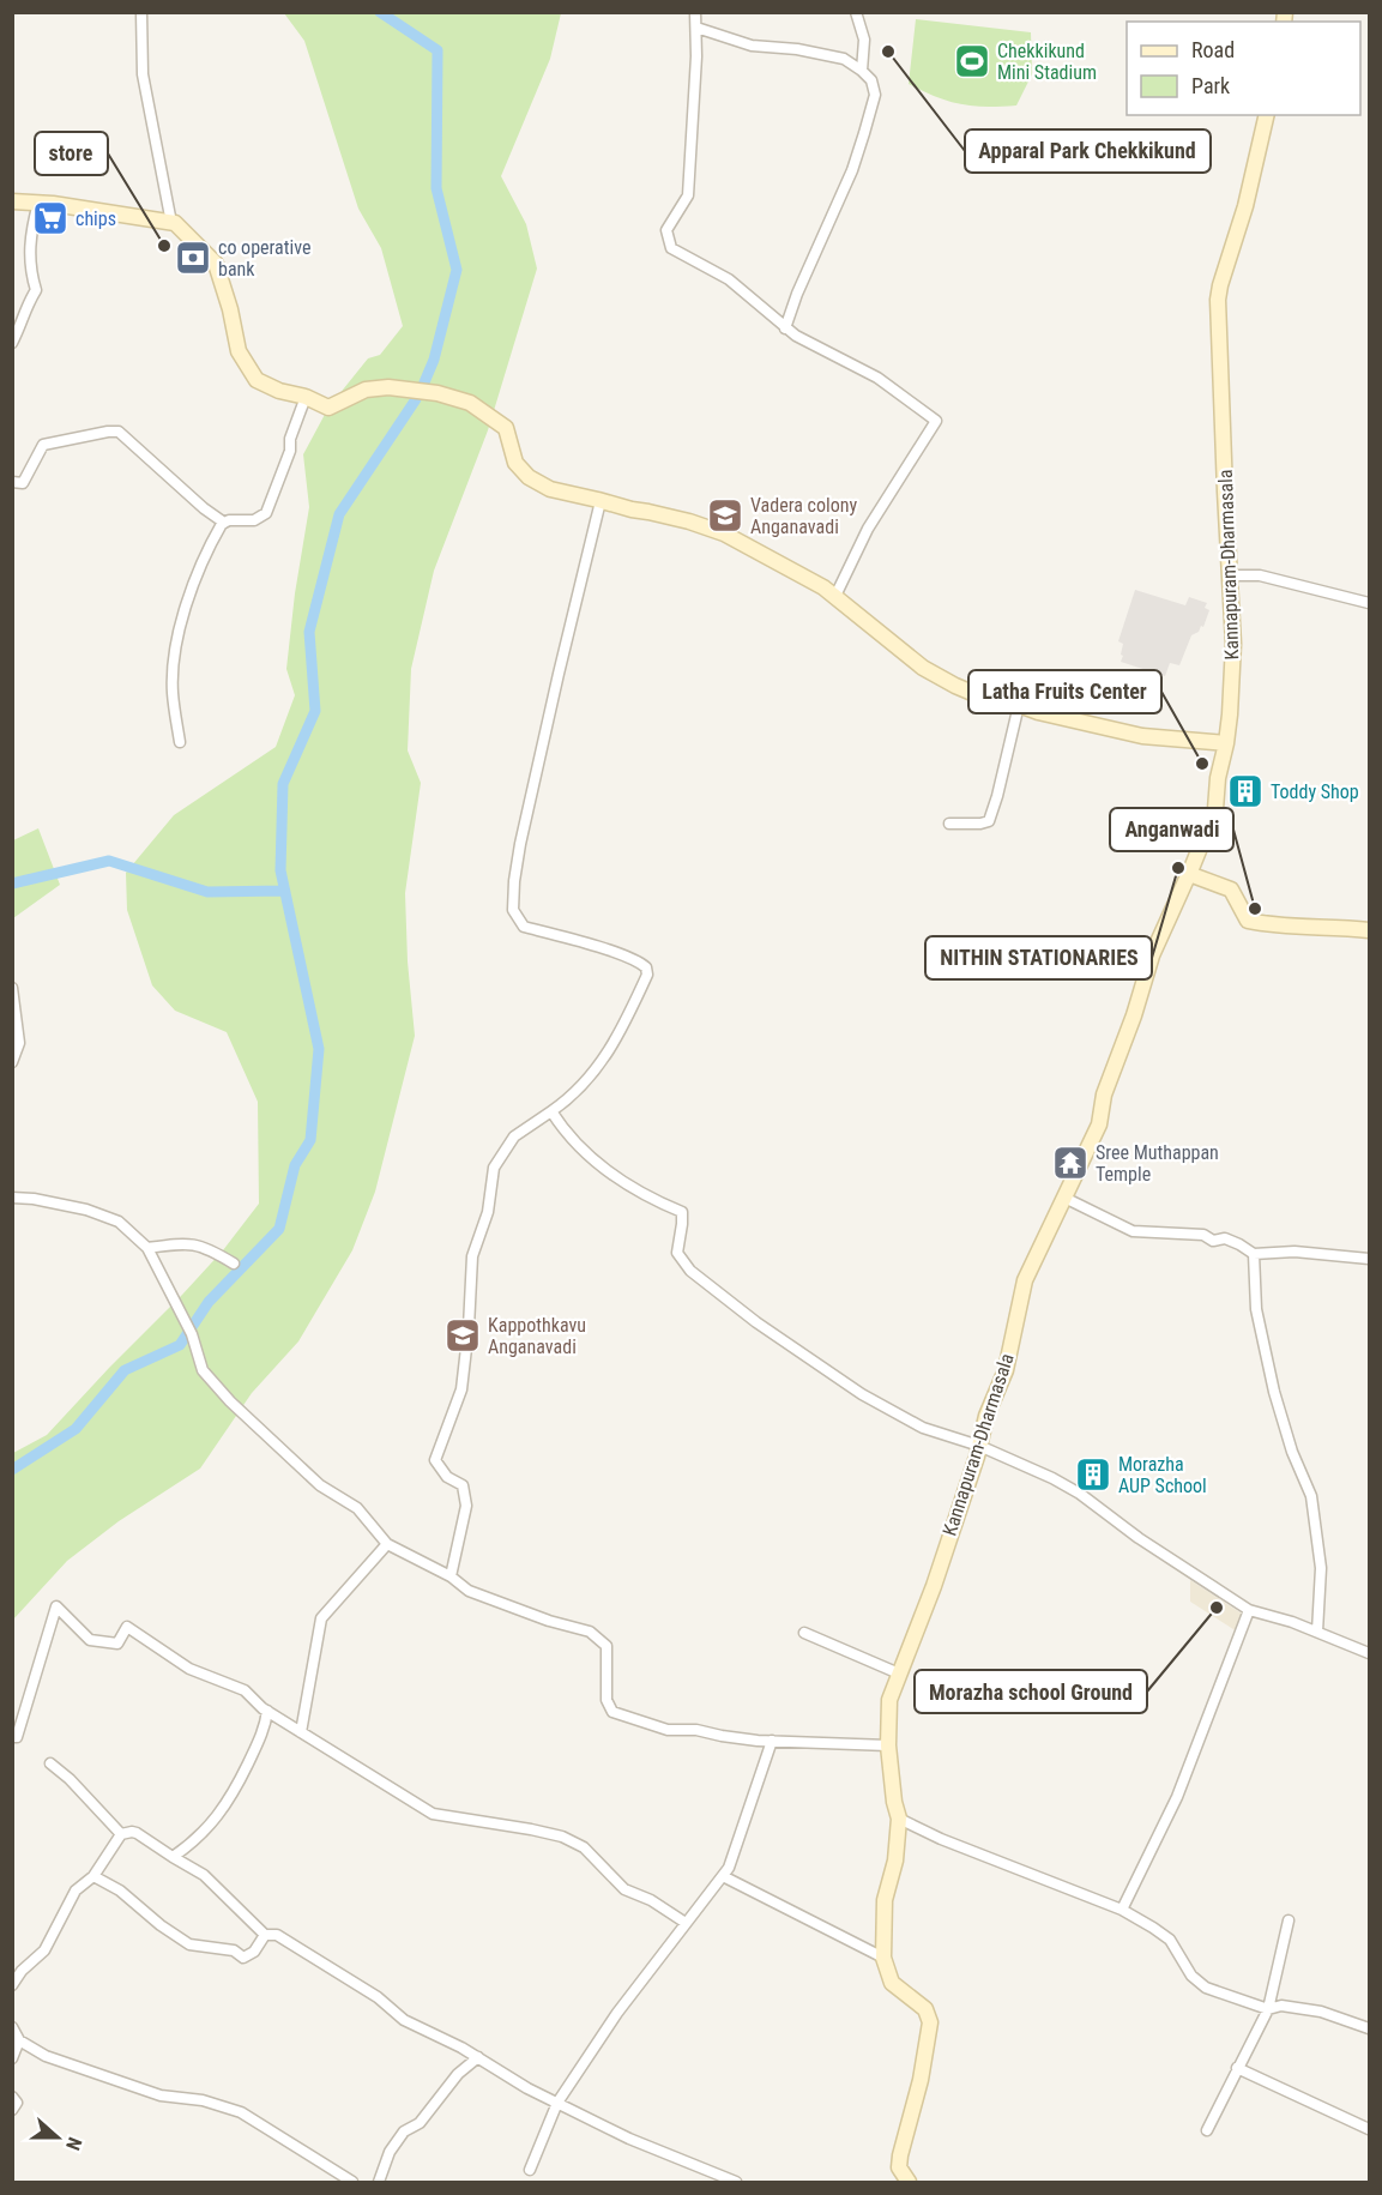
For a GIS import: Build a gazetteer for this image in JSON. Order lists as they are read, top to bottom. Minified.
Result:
{"streets":{"main road":["Kannapuram-Dharmasala"]},"places":{"other":["Apparal Park Chekkikund","store","Latha Fruits Center","NITHIN STATIONARIES","Anganwadi","Morazha school Ground"],"sports":["Chekkikund Mini Stadium"],"supermarket":["chips"],"bank":["co operative bank"],"school or university":["Vadera colony Anganavadi","Kappothkavu Anganavadi"],"building":["Toddy Shop","Morazha AUP School"],"temple":["Sree Muthappan Temple"]},"legend":["Road","Park"],"north":"right"}
